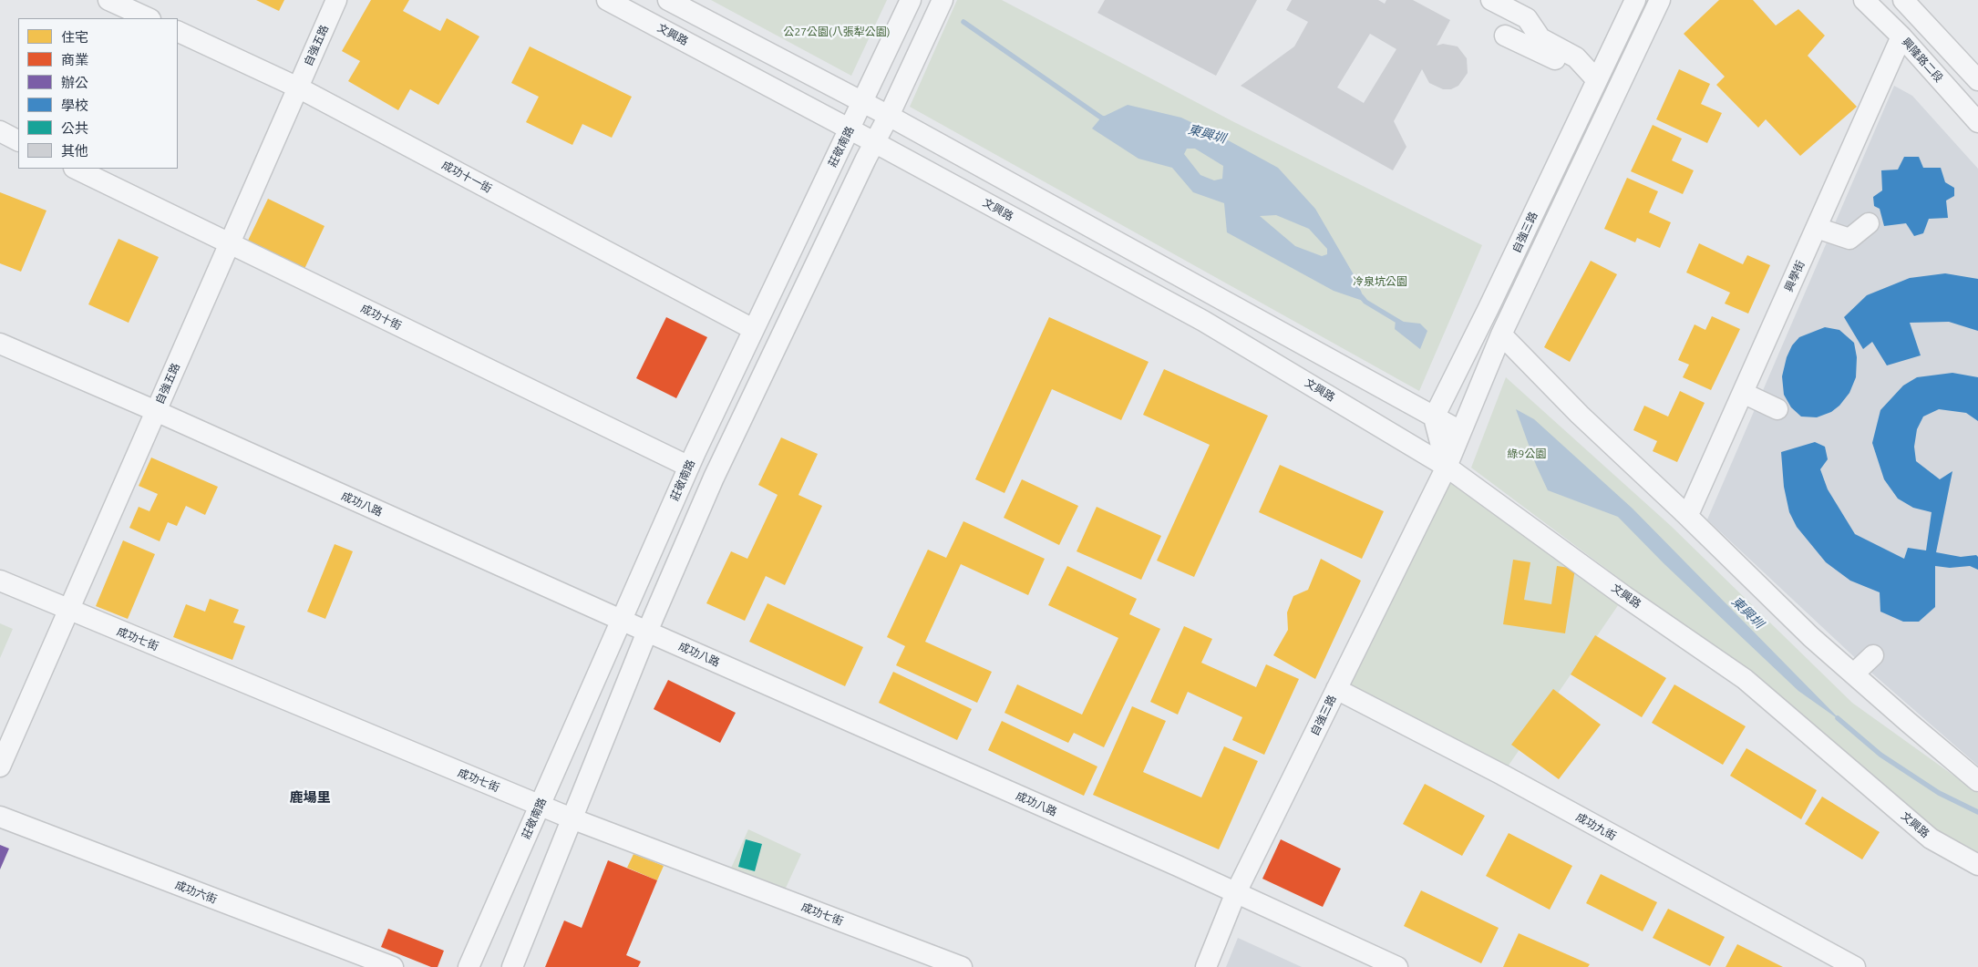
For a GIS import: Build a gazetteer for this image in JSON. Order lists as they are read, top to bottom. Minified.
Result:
{"streets":{"street":["文興路","自強五路","興隆路二段","莊敬南路","成功十一街","自強三路","興學街","成功十街","成功八路","成功七街","成功九街","成功六街"]},"crossings":[["文興路","莊敬南路"],["文興路","自強三路"],["自強五路","成功十一街"],["自強五路","成功十街"],["自強五路","成功八路"],["自強五路","成功七街"],["興隆路二段","興學街"],["莊敬南路","成功十一街"],["莊敬南路","成功十街"],["莊敬南路","成功八路"],["莊敬南路","成功七街"],["自強三路","成功八路"],["自強三路","成功九街"]],"districts":["鹿場里"],"water":["東興圳"],"parks":["公27公園(八張犁公園)","冷泉坑公園","綠9公園"],"legend":["住宅","商業","辦公","學校","公共","其他"]}
